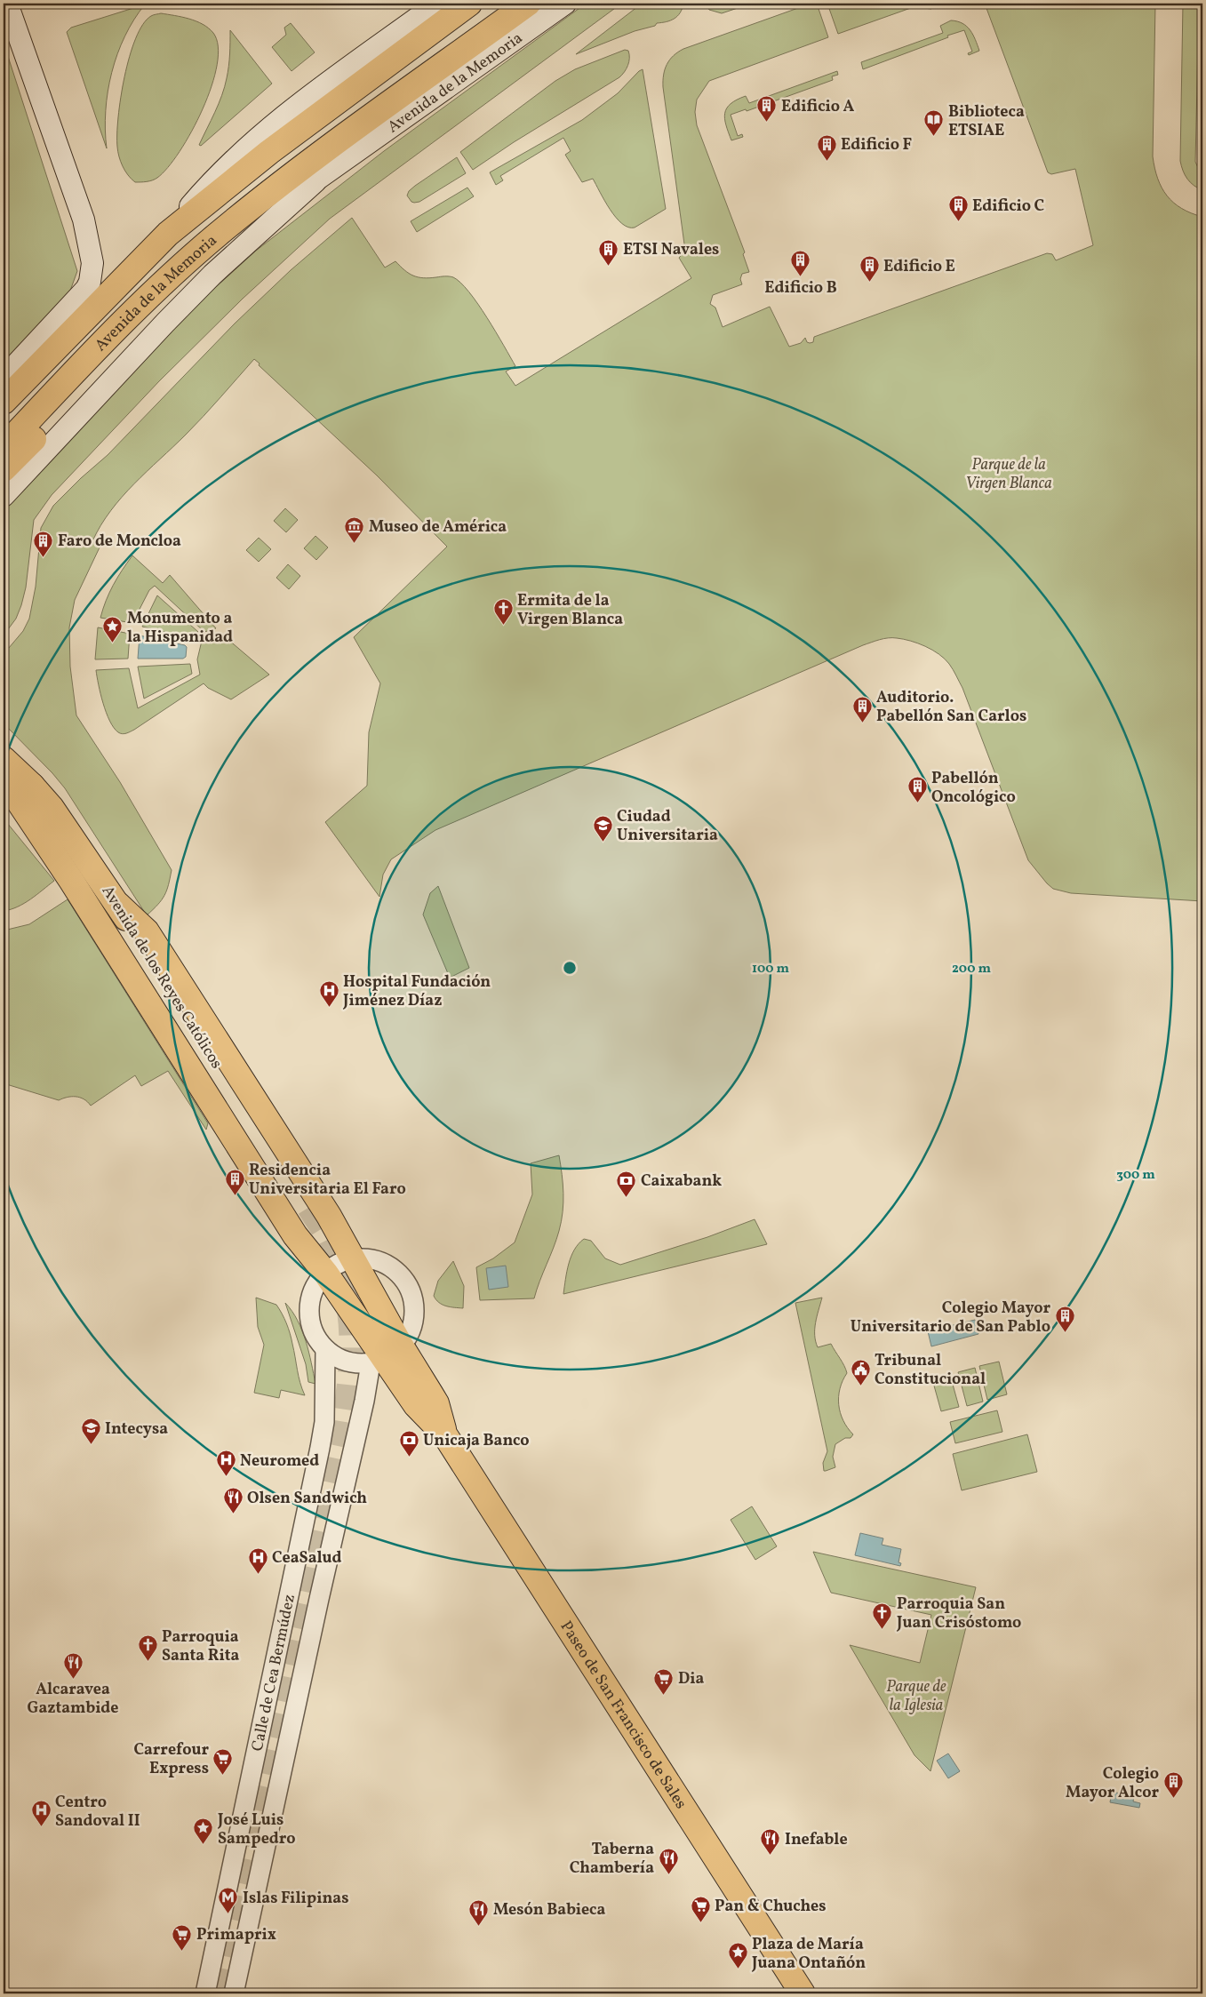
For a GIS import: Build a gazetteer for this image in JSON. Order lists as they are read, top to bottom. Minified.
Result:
{"streets":{"main road":["Avenida de la Memoria","Avenida de los Reyes Católicos","Paseo de San Francisco de Sales"],"street":["Calle de Cea Bermúdez"]},"crossings":[["Calle de Cea Bermúdez","Paseo de San Francisco de Sales"]],"parks":["Parque de la Virgen Blanca","Parque de la Iglesia"],"places":{"building":["Edificio A","Edificio F","Edificio C","ETSI Navales","Edificio B","Edificio E","Faro de Moncloa","Auditorio. Pabellón San Carlos","Pabellón Oncológico","Residencia Universitaria El Faro","Colegio Mayor Universitario de San Pablo","Colegio Mayor Alcor"],"library":["Biblioteca ETSIAE"],"museum":["Museo de América"],"church":["Ermita de la Virgen Blanca","Parroquia San Juan Crisóstomo","Parroquia Santa Rita"],"place":["Monumento a la Hispanidad","José Luis Sampedro","Plaza de María Juana Ontañón"],"school or university":["Ciudad Universitaria","Intecysa"],"hospital":["Hospital Fundación Jiménez Díaz","Neuromed","CeaSalud","Centro Sandoval II"],"bank":["Caixabank","Unicaja Banco"],"public building":["Tribunal Constitucional"],"restaurant":["Olsen Sandwich","Alcaravea Gaztambide","Inefable","Taberna Chambería","Mesón Babieca"],"supermarket":["Dia","Carrefour Express","Pan & Chuches","Primaprix"],"metro station":["Islas Filipinas"]},"rings":["100 m","200 m","300 m"]}
